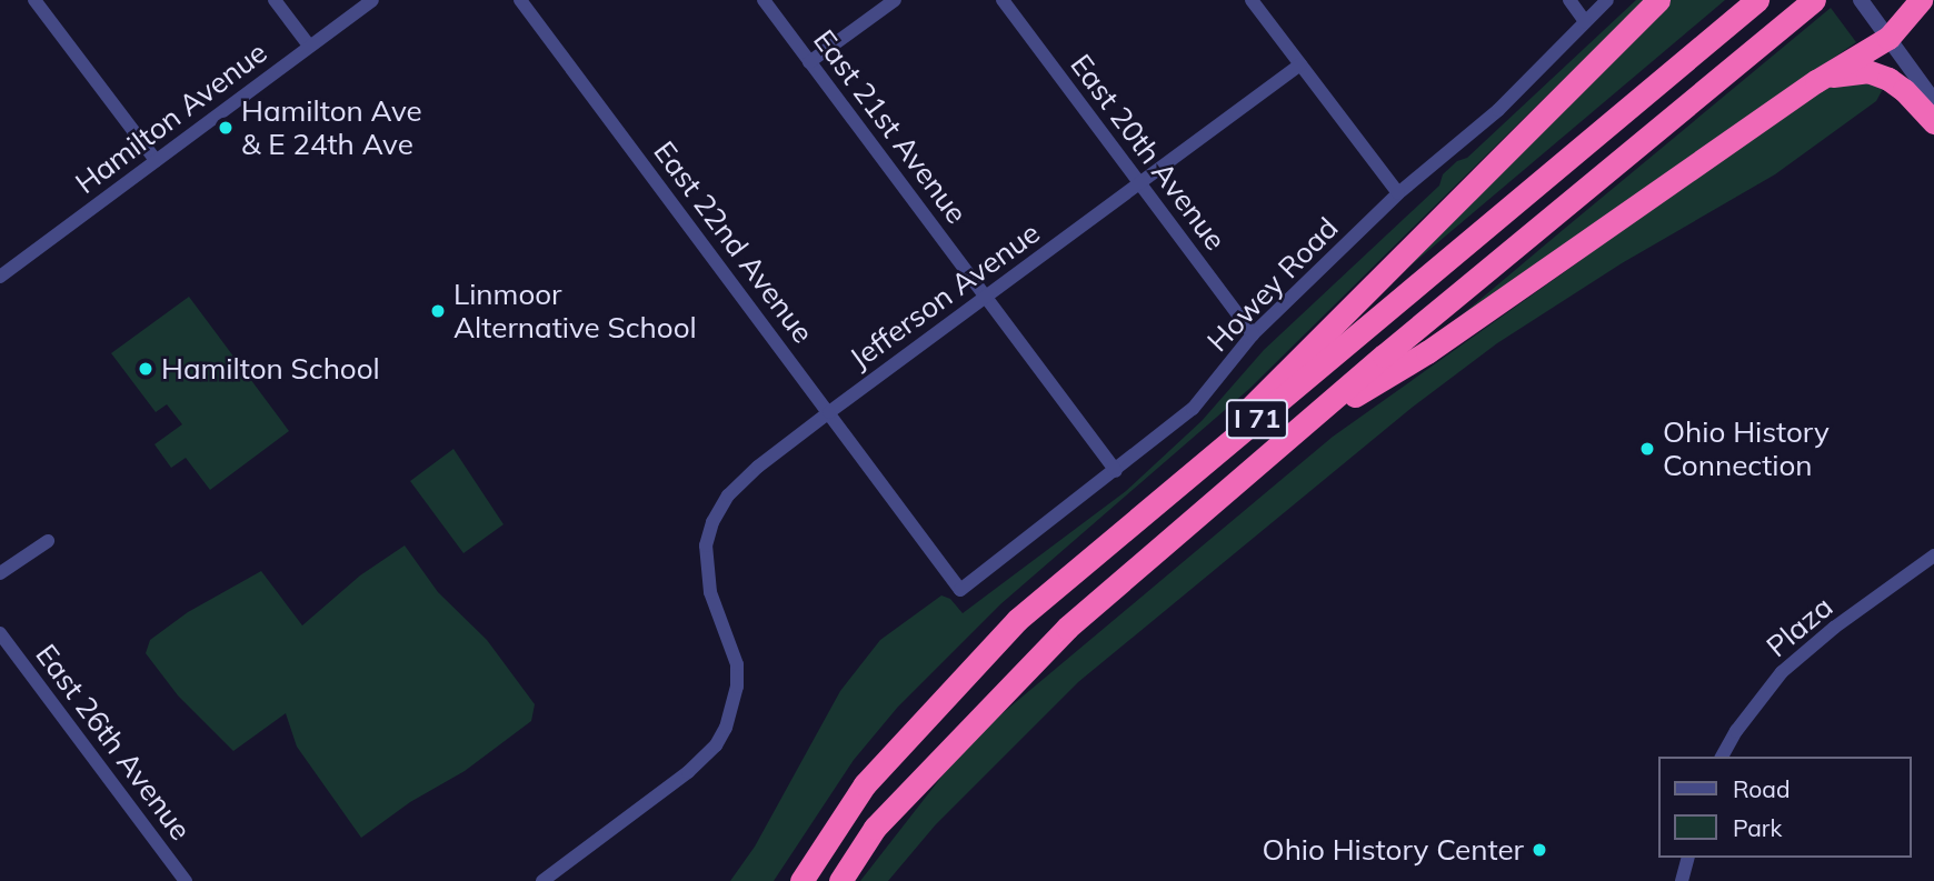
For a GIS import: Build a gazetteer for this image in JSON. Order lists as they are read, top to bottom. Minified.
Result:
{"streets":{"highway":["I 71"],"street":["Hamilton Avenue","East 21st Avenue","East 20th Avenue","East 22nd Avenue","Howey Road","Jefferson Avenue","Plaza","East 26th Avenue"]},"crossings":[["East 21st Avenue","Howey Road"],["East 21st Avenue","Jefferson Avenue"],["East 20th Avenue","Howey Road"],["East 20th Avenue","Jefferson Avenue"],["East 22nd Avenue","Howey Road"],["East 22nd Avenue","Jefferson Avenue"]],"places":["Hamilton Ave & E 24th Ave","Linmoor Alternative School","Hamilton School","Ohio History Connection","Ohio History Center"],"legend":["Road","Park"]}
